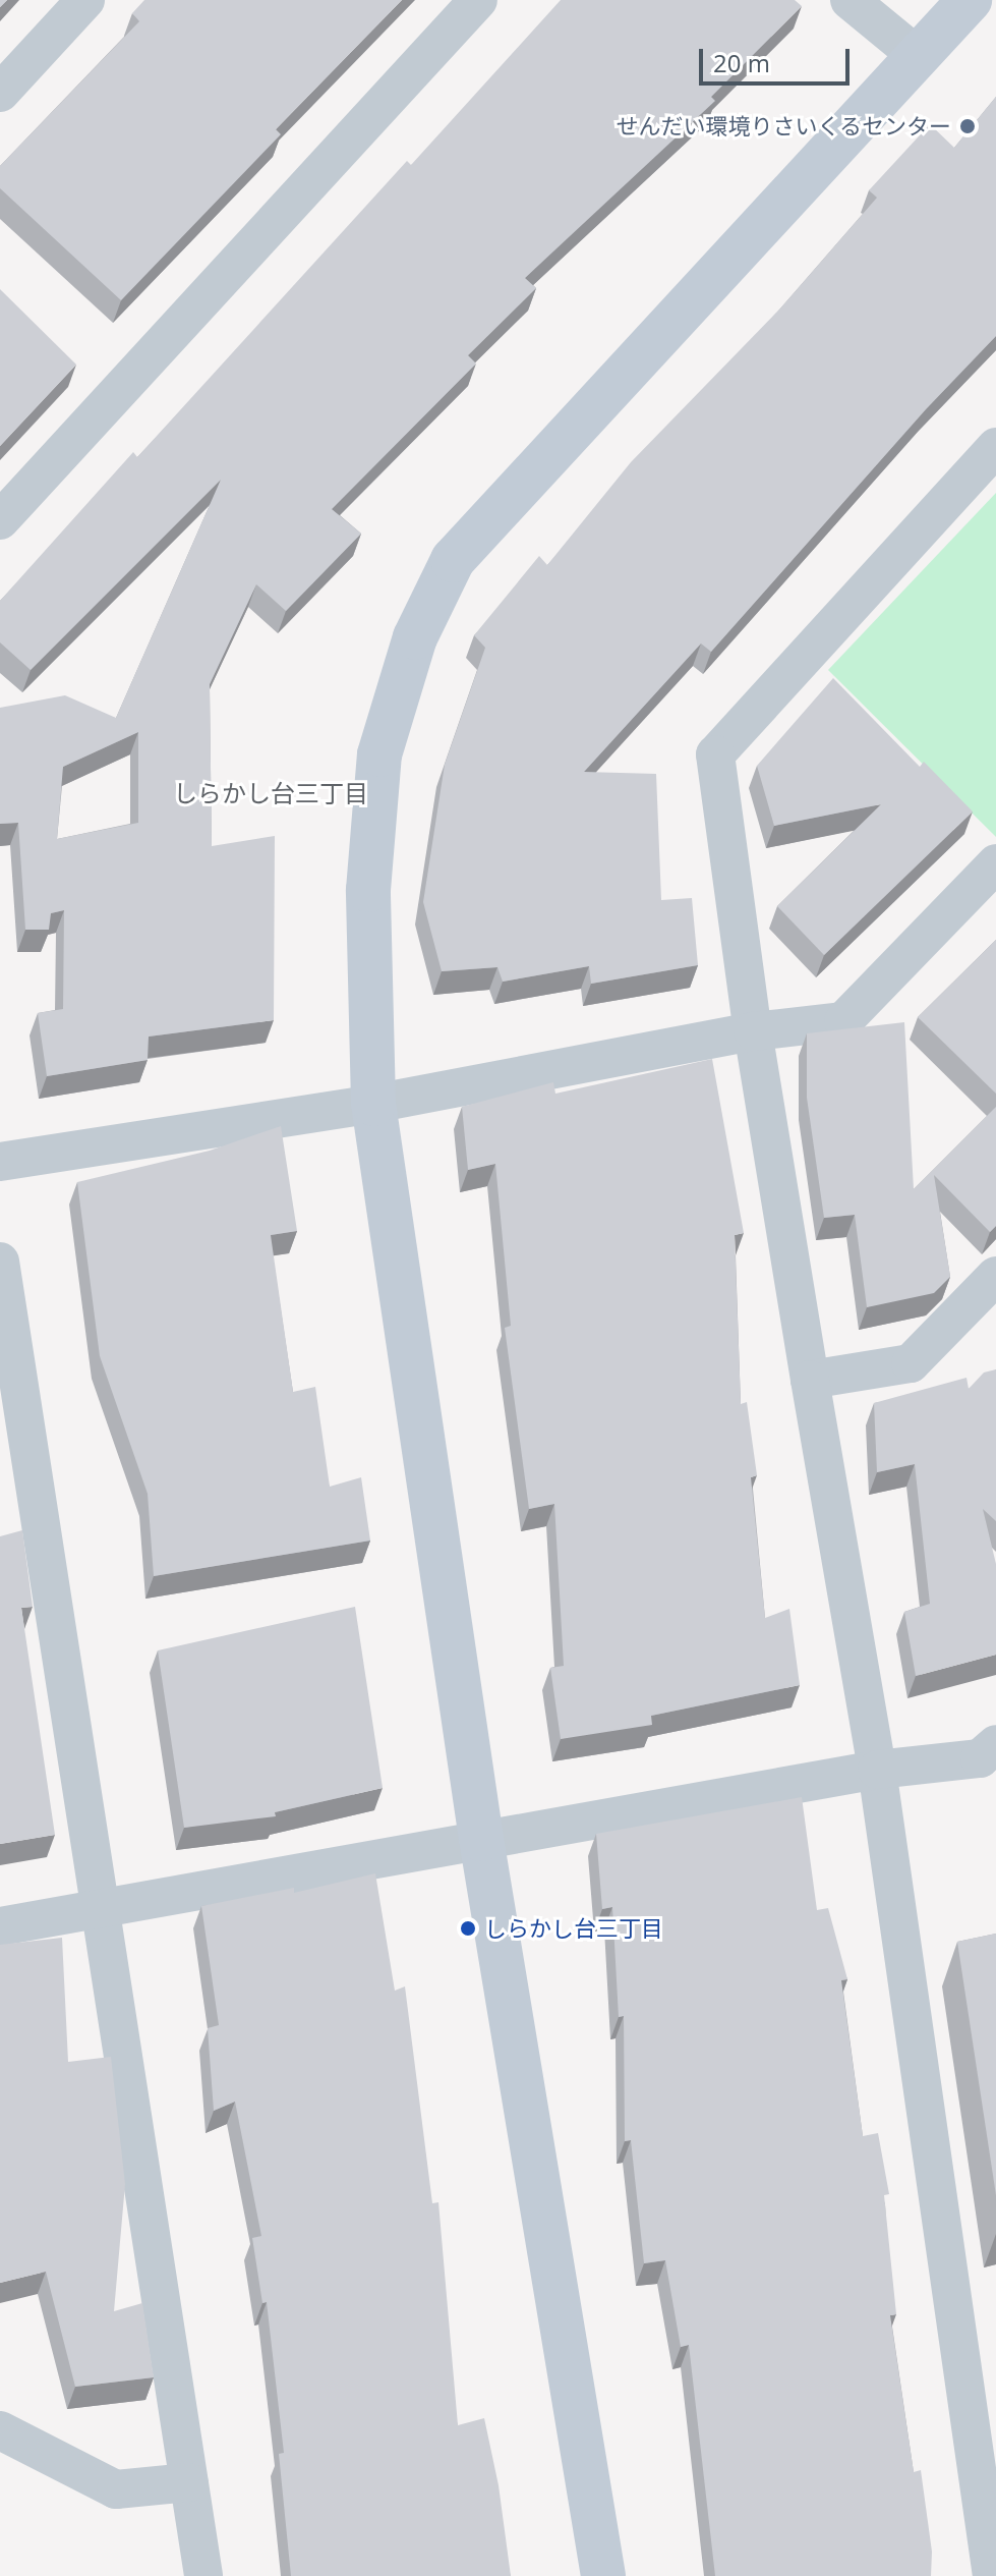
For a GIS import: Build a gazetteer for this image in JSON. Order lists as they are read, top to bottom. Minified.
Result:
{"districts":["しらかし台三丁目"],"places":["せんだい環境りさいくるセンター","しらかし台三丁目"],"scale_bar":"20 m"}
